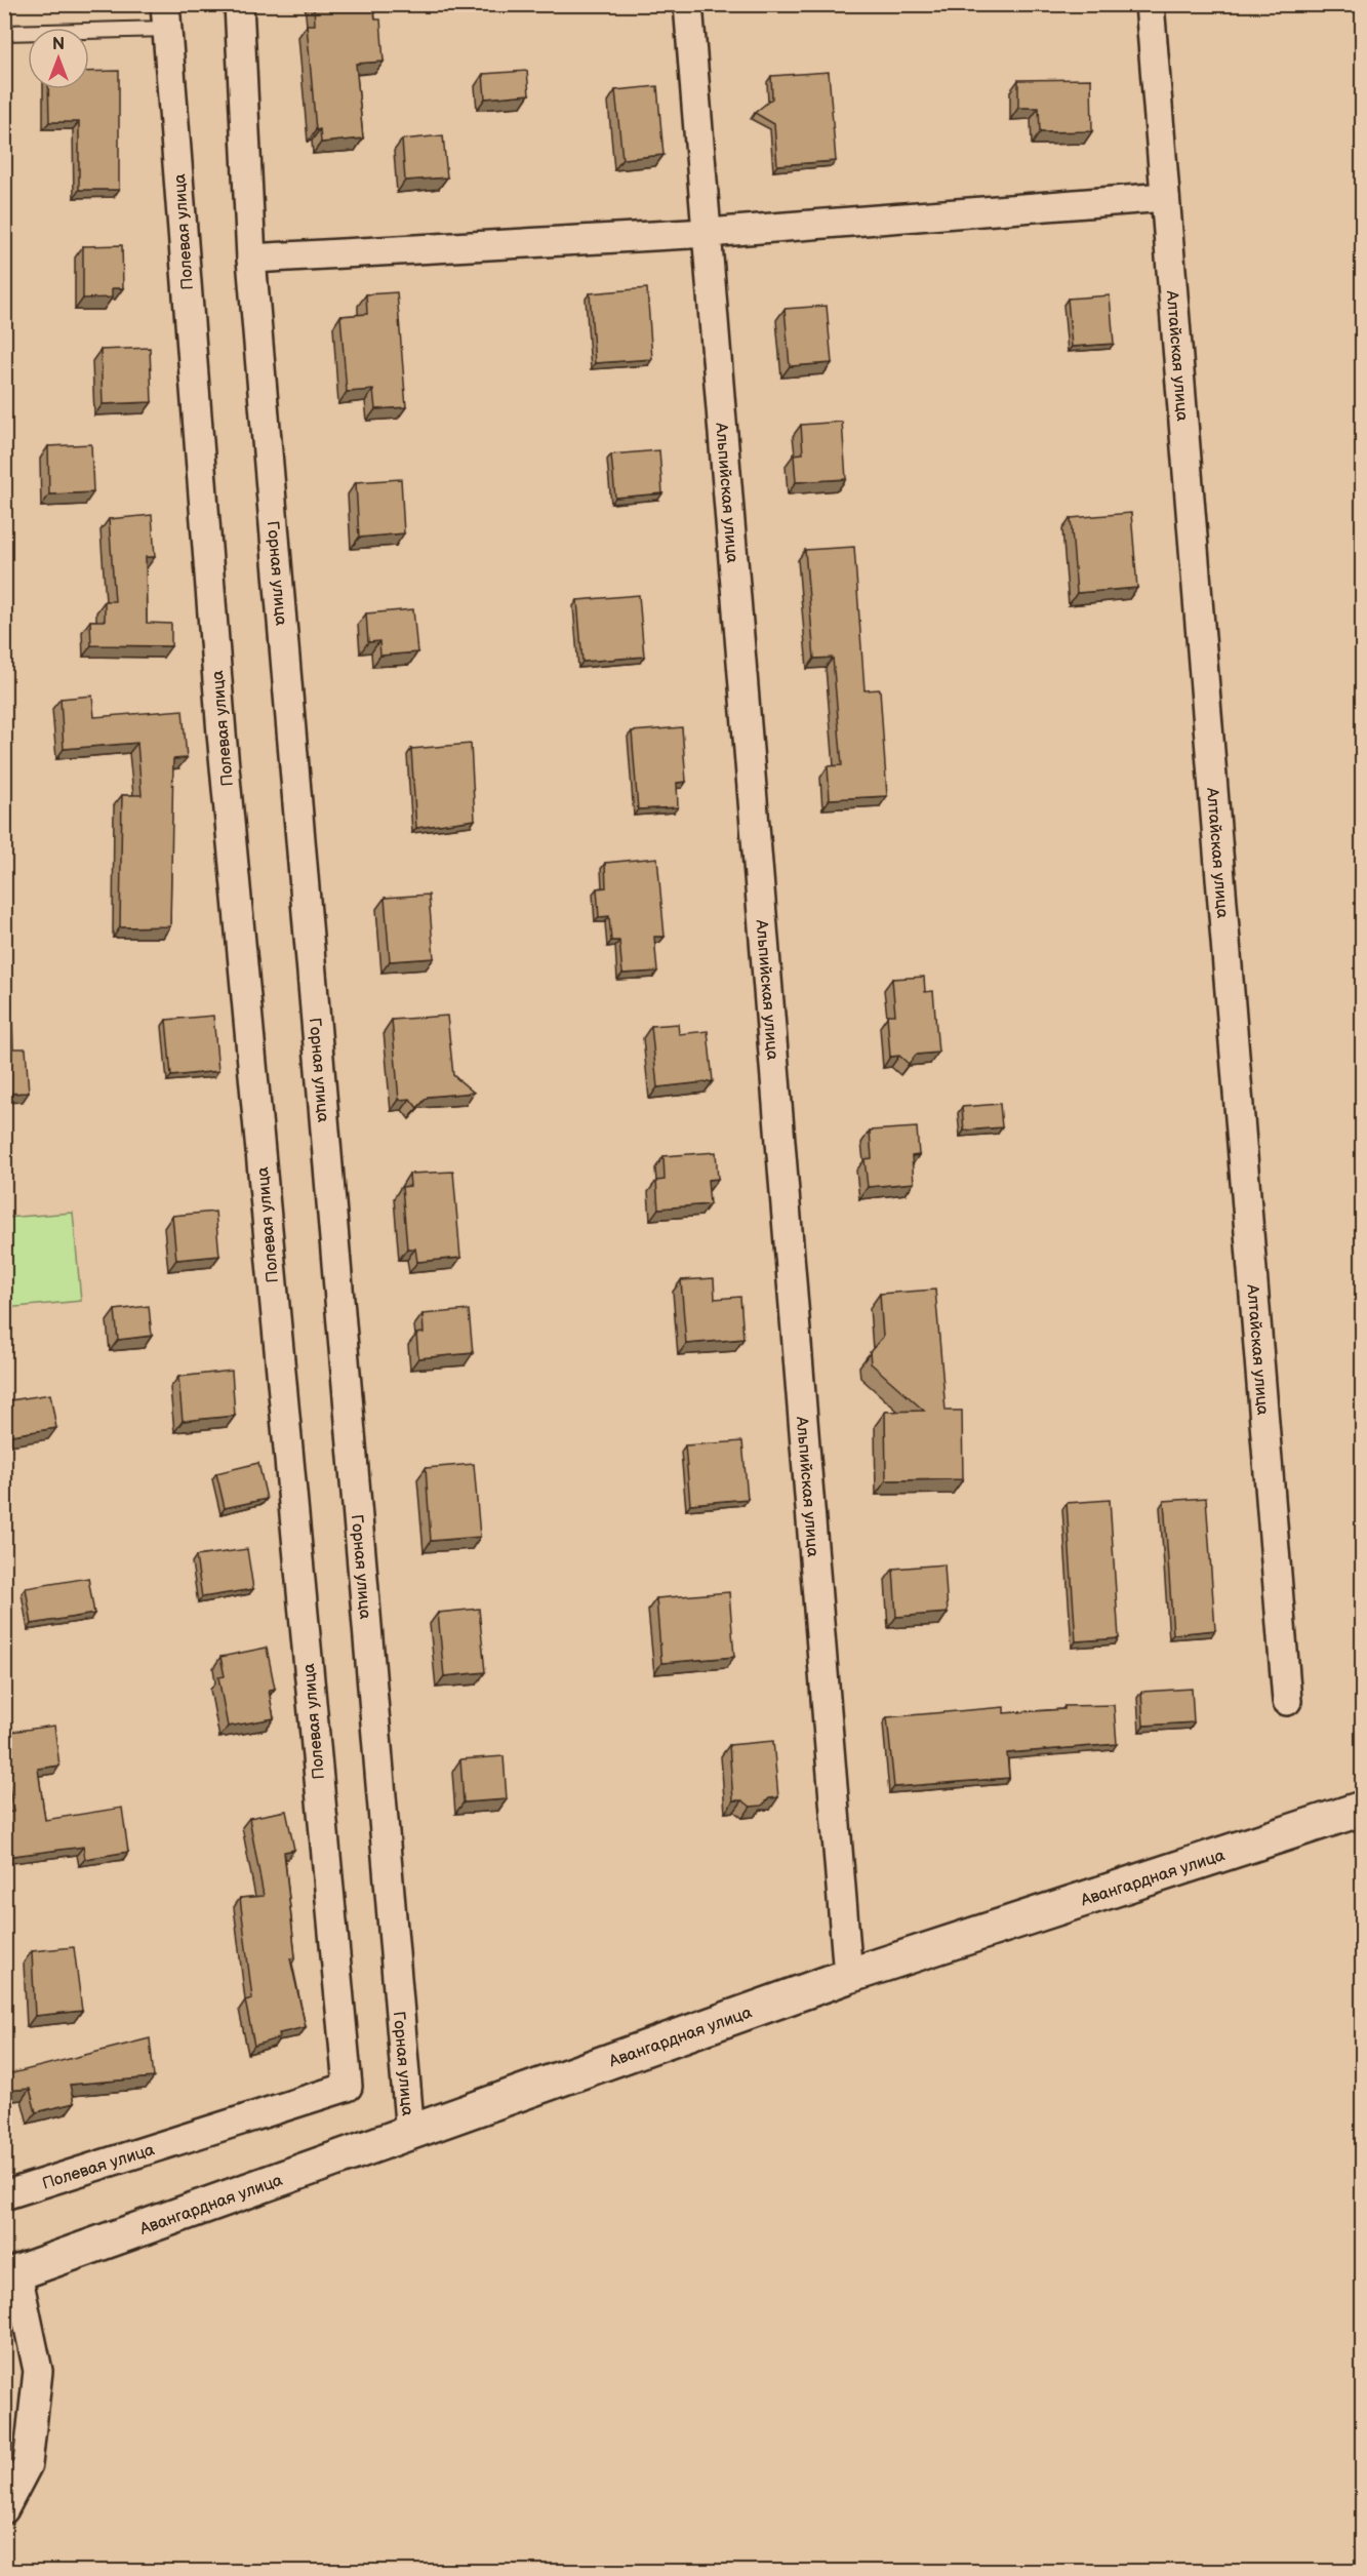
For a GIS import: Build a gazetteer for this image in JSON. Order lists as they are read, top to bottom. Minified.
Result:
{"streets":{"main road":["Авангардная улица"],"street":["Полевая улица","Алтайская улица","Альпийская улица","Горная улица"]},"crossings":[["Альпийская улица","Авангардная улица"],["Горная улица","Авангардная улица"]],"north":"top"}
